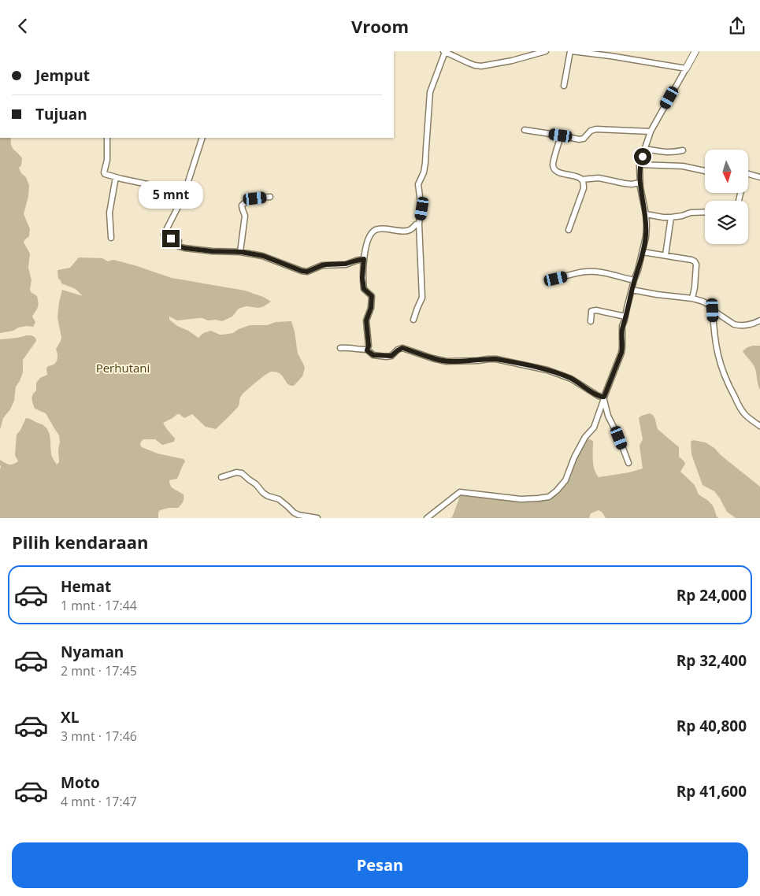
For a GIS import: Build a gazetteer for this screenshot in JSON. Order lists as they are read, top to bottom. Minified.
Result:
{"parks":["Perhutani"],"north":"bottom","page":{"header":"Vroom","banner":["Jemput","Tujuan"],"bubble":"5 mnt","heading":"Pilih kendaraan","list":[{"name":"Hemat","note":"1 mnt · 17:44","value":"Rp 24,000"},{"name":"Nyaman","note":"2 mnt · 17:45","value":"Rp 32,400"},{"name":"XL","note":"3 mnt · 17:46","value":"Rp 40,800"},{"name":"Moto","note":"4 mnt · 17:47","value":"Rp 41,600"}],"buttons":"Pesan"}}
